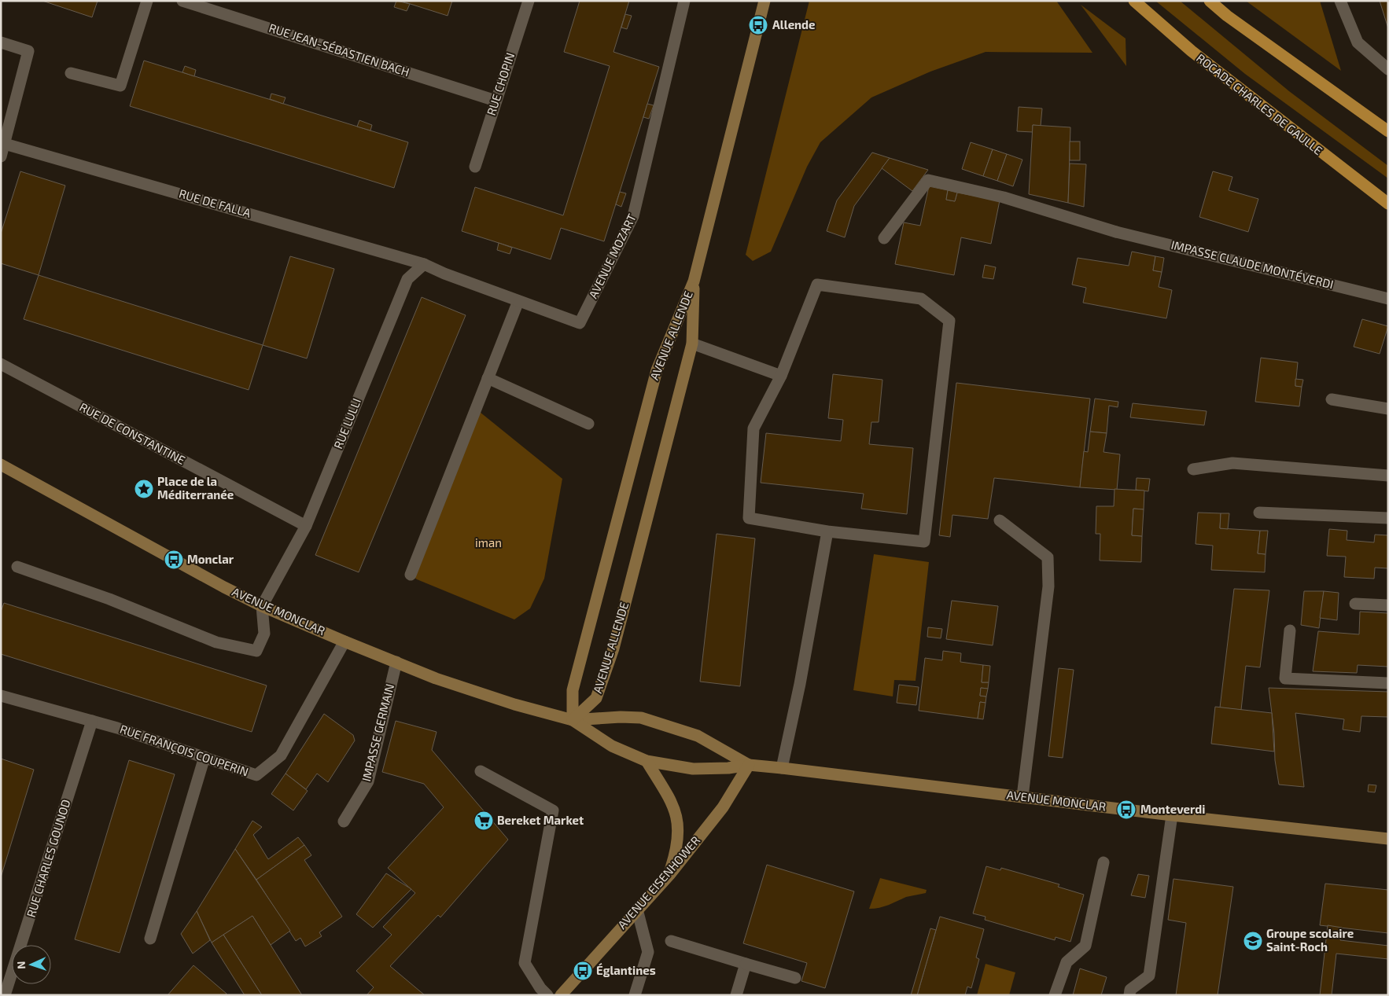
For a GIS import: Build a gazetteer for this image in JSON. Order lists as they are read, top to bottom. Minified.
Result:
{"streets":{"main road":["ROCADE CHARLES DE GAULLE","AVENUE ALLENDE","AVENUE MONCLAR","AVENUE EISENHOWER"],"street":["RUE JEAN-SÉBASTIEN BACH","RUE CHOPIN","RUE DE FALLA","AVENUE MOZART","IMPASSE CLAUDE MONTÉVERDI","RUE LULLI","RUE DE CONSTANTINE","IMPASSE GERMAIN","RUE FRANÇOIS COUPERIN","RUE CHARLES GOUNOD"]},"crossings":[["RUE JEAN-SÉBASTIEN BACH","RUE CHOPIN"],["RUE DE FALLA","AVENUE MOZART"],["RUE DE FALLA","RUE LULLI"],["AVENUE MOZART","RUE LULLI"],["AVENUE ALLENDE","AVENUE MONCLAR"],["RUE LULLI","RUE DE CONSTANTINE"],["RUE LULLI","AVENUE MONCLAR"],["AVENUE MONCLAR","IMPASSE GERMAIN"],["AVENUE MONCLAR","RUE FRANÇOIS COUPERIN"],["AVENUE MONCLAR","AVENUE EISENHOWER"],["RUE FRANÇOIS COUPERIN","RUE CHARLES GOUNOD"]],"parks":["iman"],"places":{"bus stop":["Allende","Monclar","Monteverdi","Églantines"],"place":["Place de la Méditerranée"],"supermarket":["Bereket Market"],"school or university":["Groupe scolaire Saint-Roch"]},"north":"left"}
